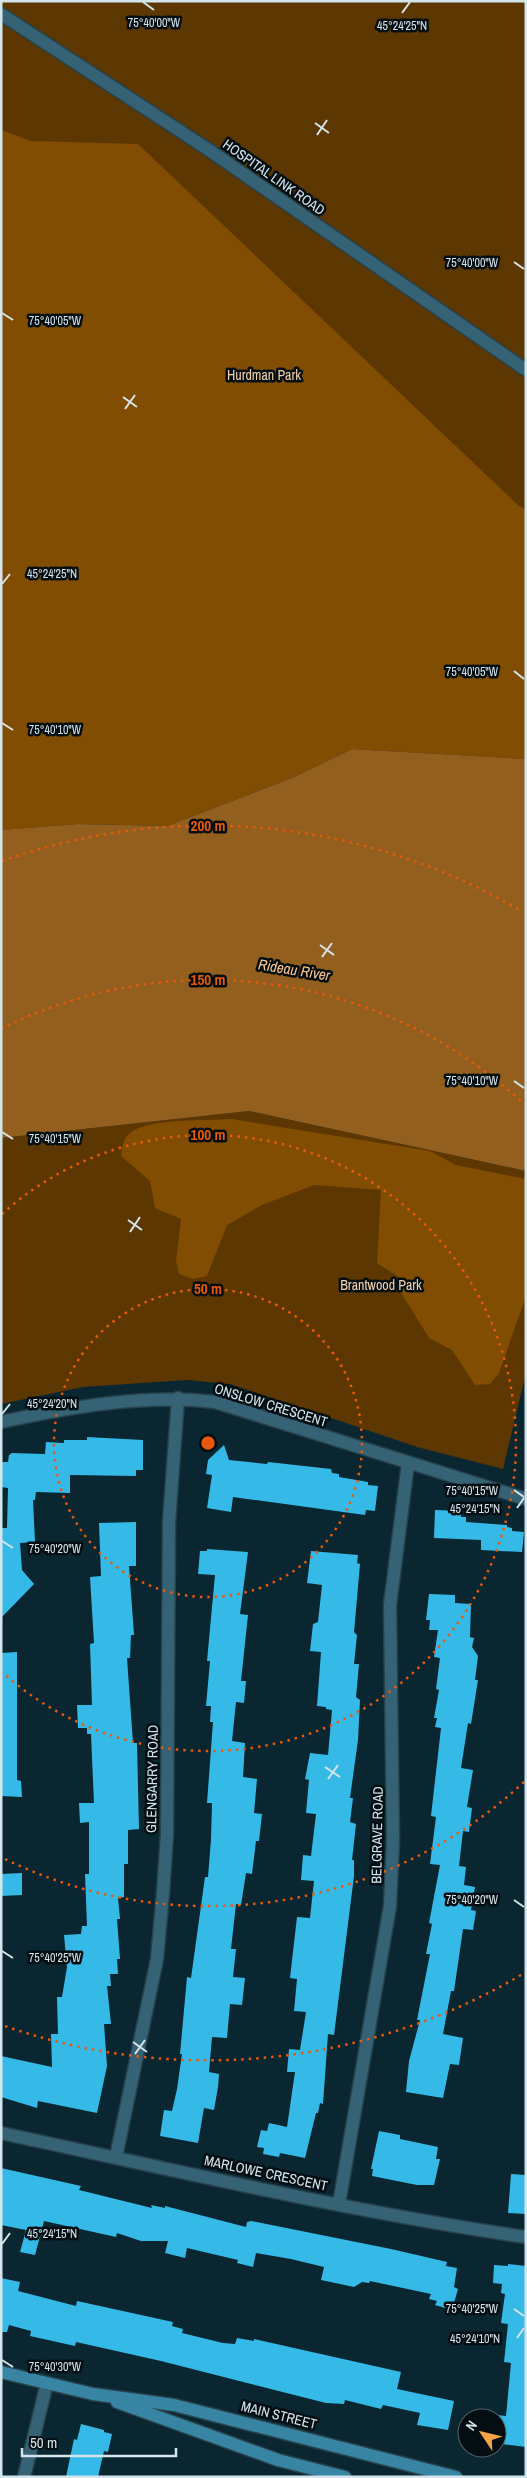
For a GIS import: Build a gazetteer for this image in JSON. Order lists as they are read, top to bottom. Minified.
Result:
{"streets":{"main road":["MAIN STREET"],"street":["HOSPITAL LINK ROAD","ONSLOW CRESCENT","GLENGARRY ROAD","BELGRAVE ROAD","MARLOWE CRESCENT"]},"crossings":[["ONSLOW CRESCENT","GLENGARRY ROAD"],["ONSLOW CRESCENT","BELGRAVE ROAD"],["GLENGARRY ROAD","MARLOWE CRESCENT"],["BELGRAVE ROAD","MARLOWE CRESCENT"]],"water":["Rideau River"],"parks":["Hurdman Park","Brantwood Park"],"scale_bar":"50 m","north":"top left","coordinates":["75°40'00\"W","45°24'25\"N","75°40'05\"W","75°40'10\"W","75°40'15\"W","45°24'20\"N","45°24'15\"N","75°40'20\"W","75°40'25\"W","45°24'10\"N","75°40'30\"W"],"rings":["200 m","150 m","100 m","50 m"]}
